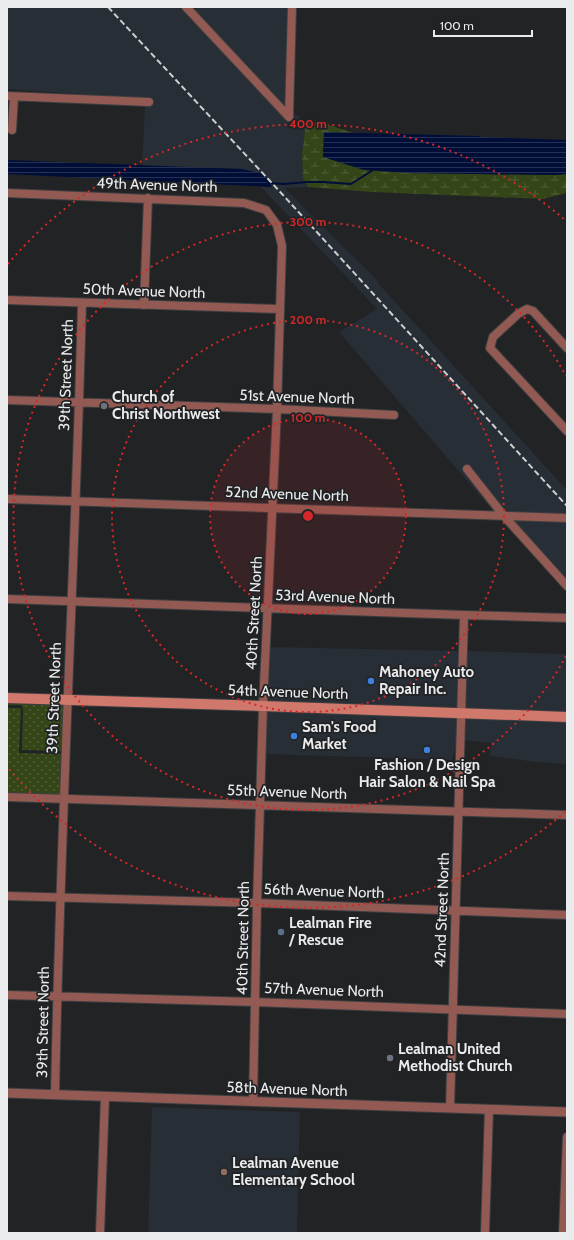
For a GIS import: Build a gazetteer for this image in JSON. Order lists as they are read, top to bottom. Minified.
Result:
{"streets":{"main road":["54th Avenue North"],"street":["49th Avenue North","50th Avenue North","39th Street North","51st Avenue North","52nd Avenue North","53rd Avenue North","40th Street North","55th Avenue North","56th Avenue North","42nd Street North","57th Avenue North","58th Avenue North"]},"crossings":[["49th Avenue North","40th Street North"],["50th Avenue North","39th Street North"],["50th Avenue North","40th Street North"],["39th Street North","51st Avenue North"],["39th Street North","52nd Avenue North"],["39th Street North","53rd Avenue North"],["39th Street North","54th Avenue North"],["39th Street North","55th Avenue North"],["39th Street North","56th Avenue North"],["39th Street North","57th Avenue North"],["39th Street North","58th Avenue North"],["51st Avenue North","40th Street North"],["52nd Avenue North","40th Street North"],["53rd Avenue North","40th Street North"],["53rd Avenue North","42nd Street North"],["40th Street North","54th Avenue North"],["40th Street North","55th Avenue North"],["40th Street North","56th Avenue North"],["40th Street North","57th Avenue North"],["40th Street North","58th Avenue North"],["54th Avenue North","42nd Street North"],["55th Avenue North","42nd Street North"],["56th Avenue North","42nd Street North"],["42nd Street North","57th Avenue North"],["42nd Street North","58th Avenue North"]],"places":["Church of Christ Northwest","Mahoney Auto Repair Inc.","Sam's Food Market","Fashion / Design Hair Salon & Nail Spa","Lealman Fire / Rescue","Lealman United Methodist Church","Lealman Avenue Elementary School"],"scale_bar":"100 m","rings":["400 m","300 m","200 m","100 m"]}
